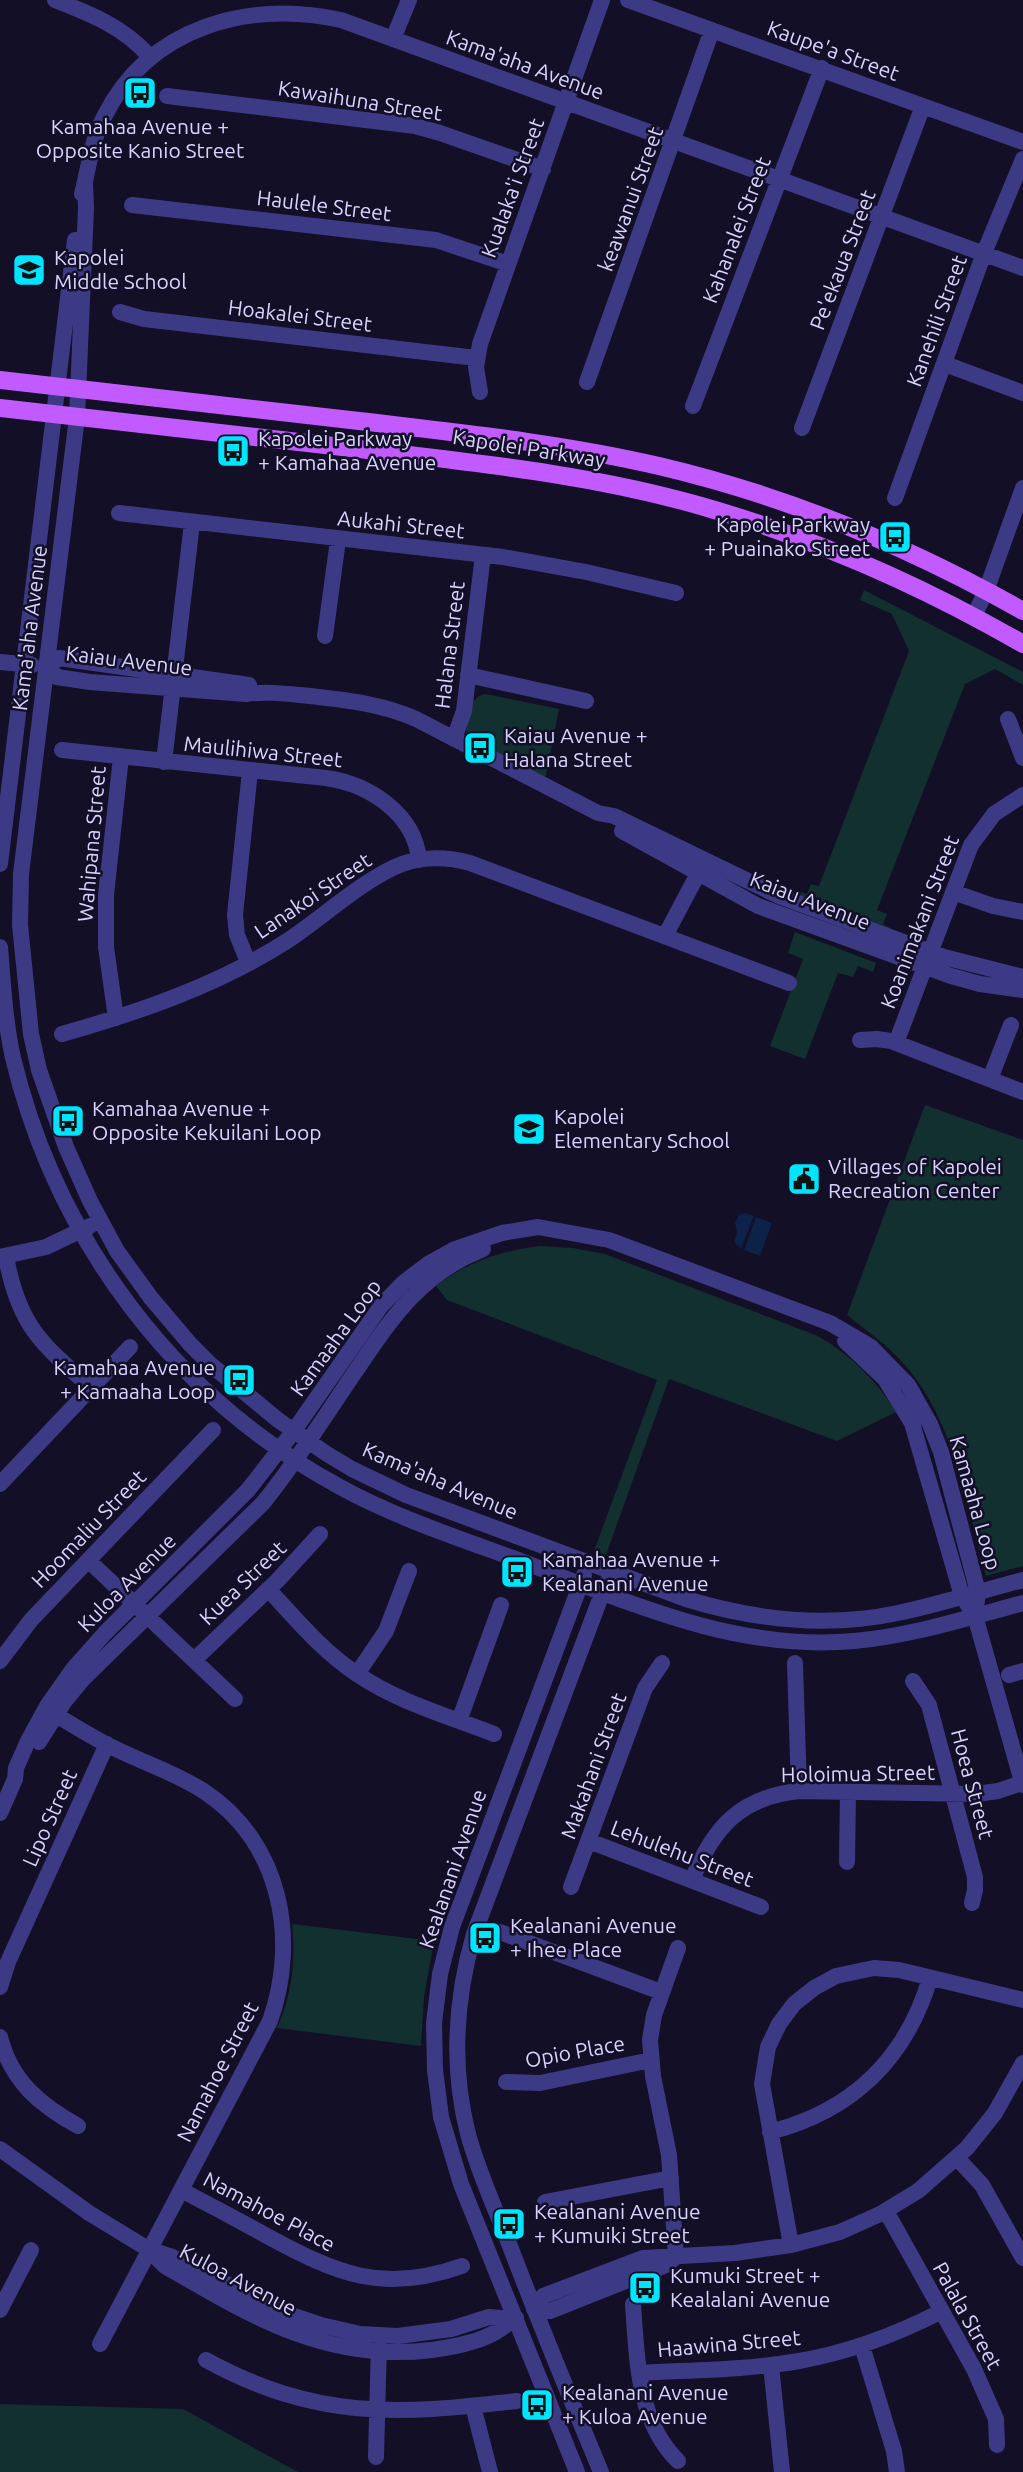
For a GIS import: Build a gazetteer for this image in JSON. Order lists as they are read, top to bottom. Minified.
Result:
{"streets":{"main road":["Kapolei Parkway"],"street":["Kaupe'a Street","Kama'aha Avenue","Kawaihuna Street","Kualaka'i Street","keawanui Street","Haulele Street","Kahanalei Street","Pe'ekaua Street","Hoakalei Street","Kanehili Street","Aukahi Street","Halana Street","Kaiau Avenue","Maulihiwa Street","Wahipana Street","Lanakoi Street","Koanimakani Street","Kamaaha Loop","Hoomaliu Street","Kuloa Avenue","Kuea Street","Makahani Street","Holoimua Street","Hoea Street","Lipo Street","Lehulehu Street","Kealanani Avenue","Opio Place","Namahoe Street","Namahoe Place","Palala Street","Haawina Street"]},"crossings":[["Kaupe'a Street","keawanui Street"],["Kaupe'a Street","Kahanalei Street"],["Kaupe'a Street","Pe'ekaua Street"],["Kama'aha Avenue","Kualaka'i Street"],["Kama'aha Avenue","keawanui Street"],["Kama'aha Avenue","Kahanalei Street"],["Kama'aha Avenue","Pe'ekaua Street"],["Kama'aha Avenue","Kanehili Street"],["Kama'aha Avenue","Kapolei Parkway"],["Kama'aha Avenue","Kaiau Avenue"],["Kama'aha Avenue","Kamaaha Loop"],["Kama'aha Avenue","Kuloa Avenue"],["Kama'aha Avenue","Kealanani Avenue"],["Kawaihuna Street","Kualaka'i Street"],["Kualaka'i Street","Haulele Street"],["Kualaka'i Street","Hoakalei Street"],["Aukahi Street","Halana Street"],["Halana Street","Kaiau Avenue"],["Kaiau Avenue","Koanimakani Street"],["Maulihiwa Street","Wahipana Street"],["Maulihiwa Street","Lanakoi Street"],["Wahipana Street","Lanakoi Street"],["Kamaaha Loop","Kuloa Avenue"],["Kuloa Avenue","Kealanani Avenue"],["Kuloa Avenue","Namahoe Street"],["Kuloa Avenue","Palala Street"],["Makahani Street","Lehulehu Street"],["Holoimua Street","Hoea Street"],["Holoimua Street","Lehulehu Street"],["Lipo Street","Namahoe Street"],["Namahoe Street","Namahoe Place"],["Palala Street","Haawina Street"]],"places":{"bus stop":["Kamahaa Avenue + Opposite Kanio Street","Kapolei Parkway + Kamahaa Avenue","Kapolei Parkway + Puainako Street","Kaiau Avenue + Halana Street","Kamahaa Avenue + Opposite Kekuilani Loop","Kamahaa Avenue + Kamaaha Loop","Kamahaa Avenue + Kealanani Avenue","Kealanani Avenue + Ihee Place","Kealanani Avenue + Kumuiki Street","Kumuki Street + Kealalani Avenue","Kealanani Avenue + Kuloa Avenue"],"school or university":["Kapolei Middle School","Kapolei Elementary School"],"public building":["Villages of Kapolei Recreation Center"]}}
